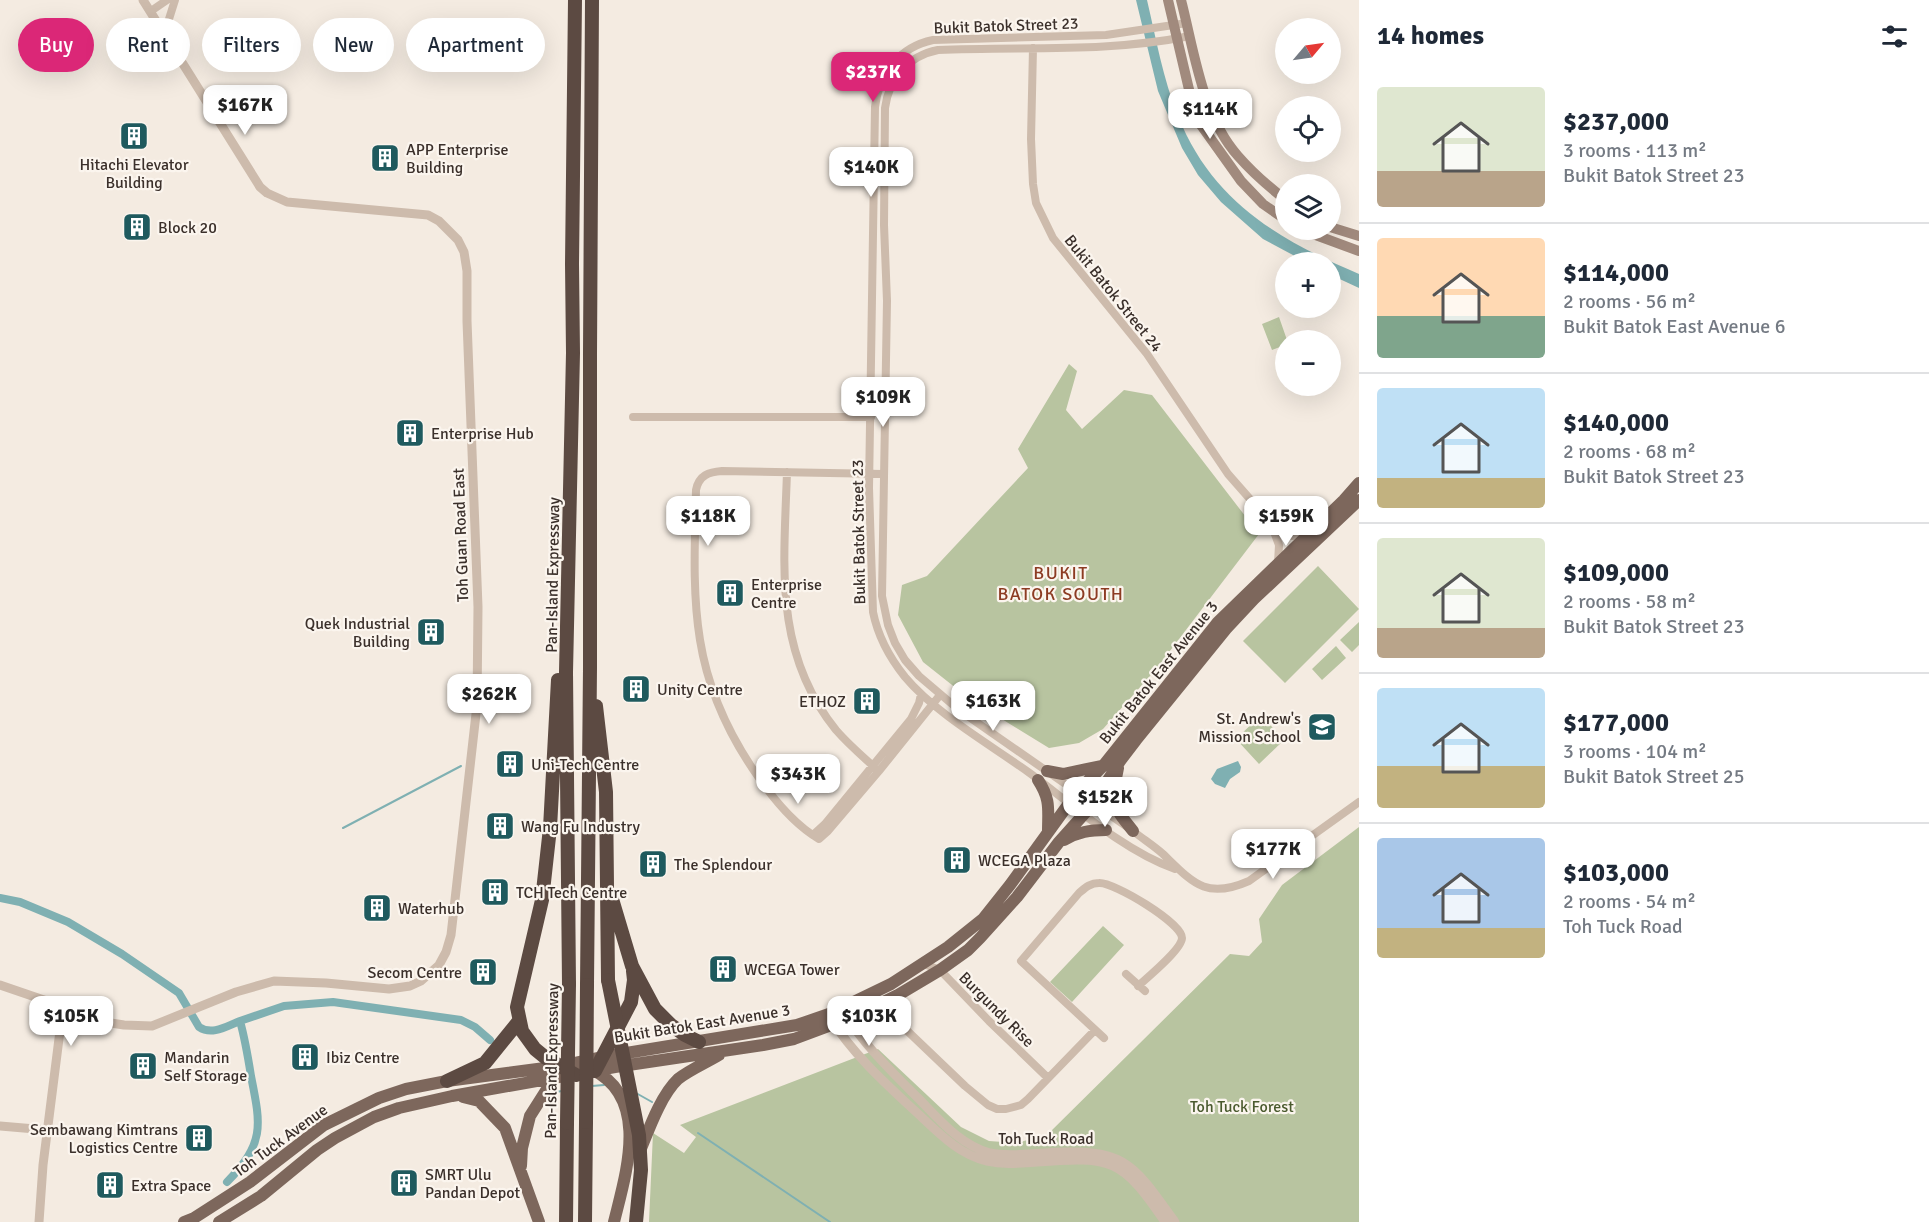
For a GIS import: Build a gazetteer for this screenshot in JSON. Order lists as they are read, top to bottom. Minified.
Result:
{"streets":{"highway":["Pan-Island Expressway"],"main road":["Bukit Batok East Avenue 3","Toh Tuck Avenue"],"street":["Bukit Batok Street 23","Bukit Batok Street 24","Toh Guan Road East","Burgundy Rise","Toh Tuck Road"]},"crossings":[["Bukit Batok Street 23","Bukit Batok Street 24"],["Bukit Batok Street 23","Bukit Batok East Avenue 3"],["Bukit Batok Street 24","Bukit Batok East Avenue 3"],["Bukit Batok East Avenue 3","Burgundy Rise"],["Bukit Batok East Avenue 3","Toh Tuck Road"],["Bukit Batok East Avenue 3","Toh Tuck Avenue"]],"districts":["BUKIT BATOK SOUTH"],"parks":["Toh Tuck Forest"],"places":{"building":["Hitachi Elevator Building","APP Enterprise Building","Block 20","Enterprise Hub","Enterprise Centre","Quek Industrial Building","Unity Centre","ETHOZ","Uni-Tech Centre","Wang Fu Industry","WCEGA Plaza","The Splendour","TCH Tech Centre","Waterhub","WCEGA Tower","Secom Centre","Ibiz Centre","Mandarin Self Storage","Sembawang Kimtrans Logistics Centre","SMRT Ulu Pandan Depot","Extra Space"],"school or university":["St. Andrew's Mission School"]},"north":"top right","page":{"heading":"14 homes","map_buttons":["+","−"],"chip":["Buy","Rent","Filters","New","Apartment"],"price":["$237K","$167K","$114K","$140K","$109K","$118K","$159K","$262K","$163K","$343K","$152K","$177K","$105K","$103K"],"list":[{"name":"$237,000","note":"3 rooms · 113 m² · Bukit Batok Street 23"},{"name":"$114,000","note":"2 rooms · 56 m² · Bukit Batok East Avenue 6"},{"name":"$140,000","note":"2 rooms · 68 m² · Bukit Batok Street 23"},{"name":"$109,000","note":"2 rooms · 58 m² · Bukit Batok Street 23"},{"name":"$177,000","note":"3 rooms · 104 m² · Bukit Batok Street 25"},{"name":"$103,000","note":"2 rooms · 54 m² · Toh Tuck Road"}]}}
